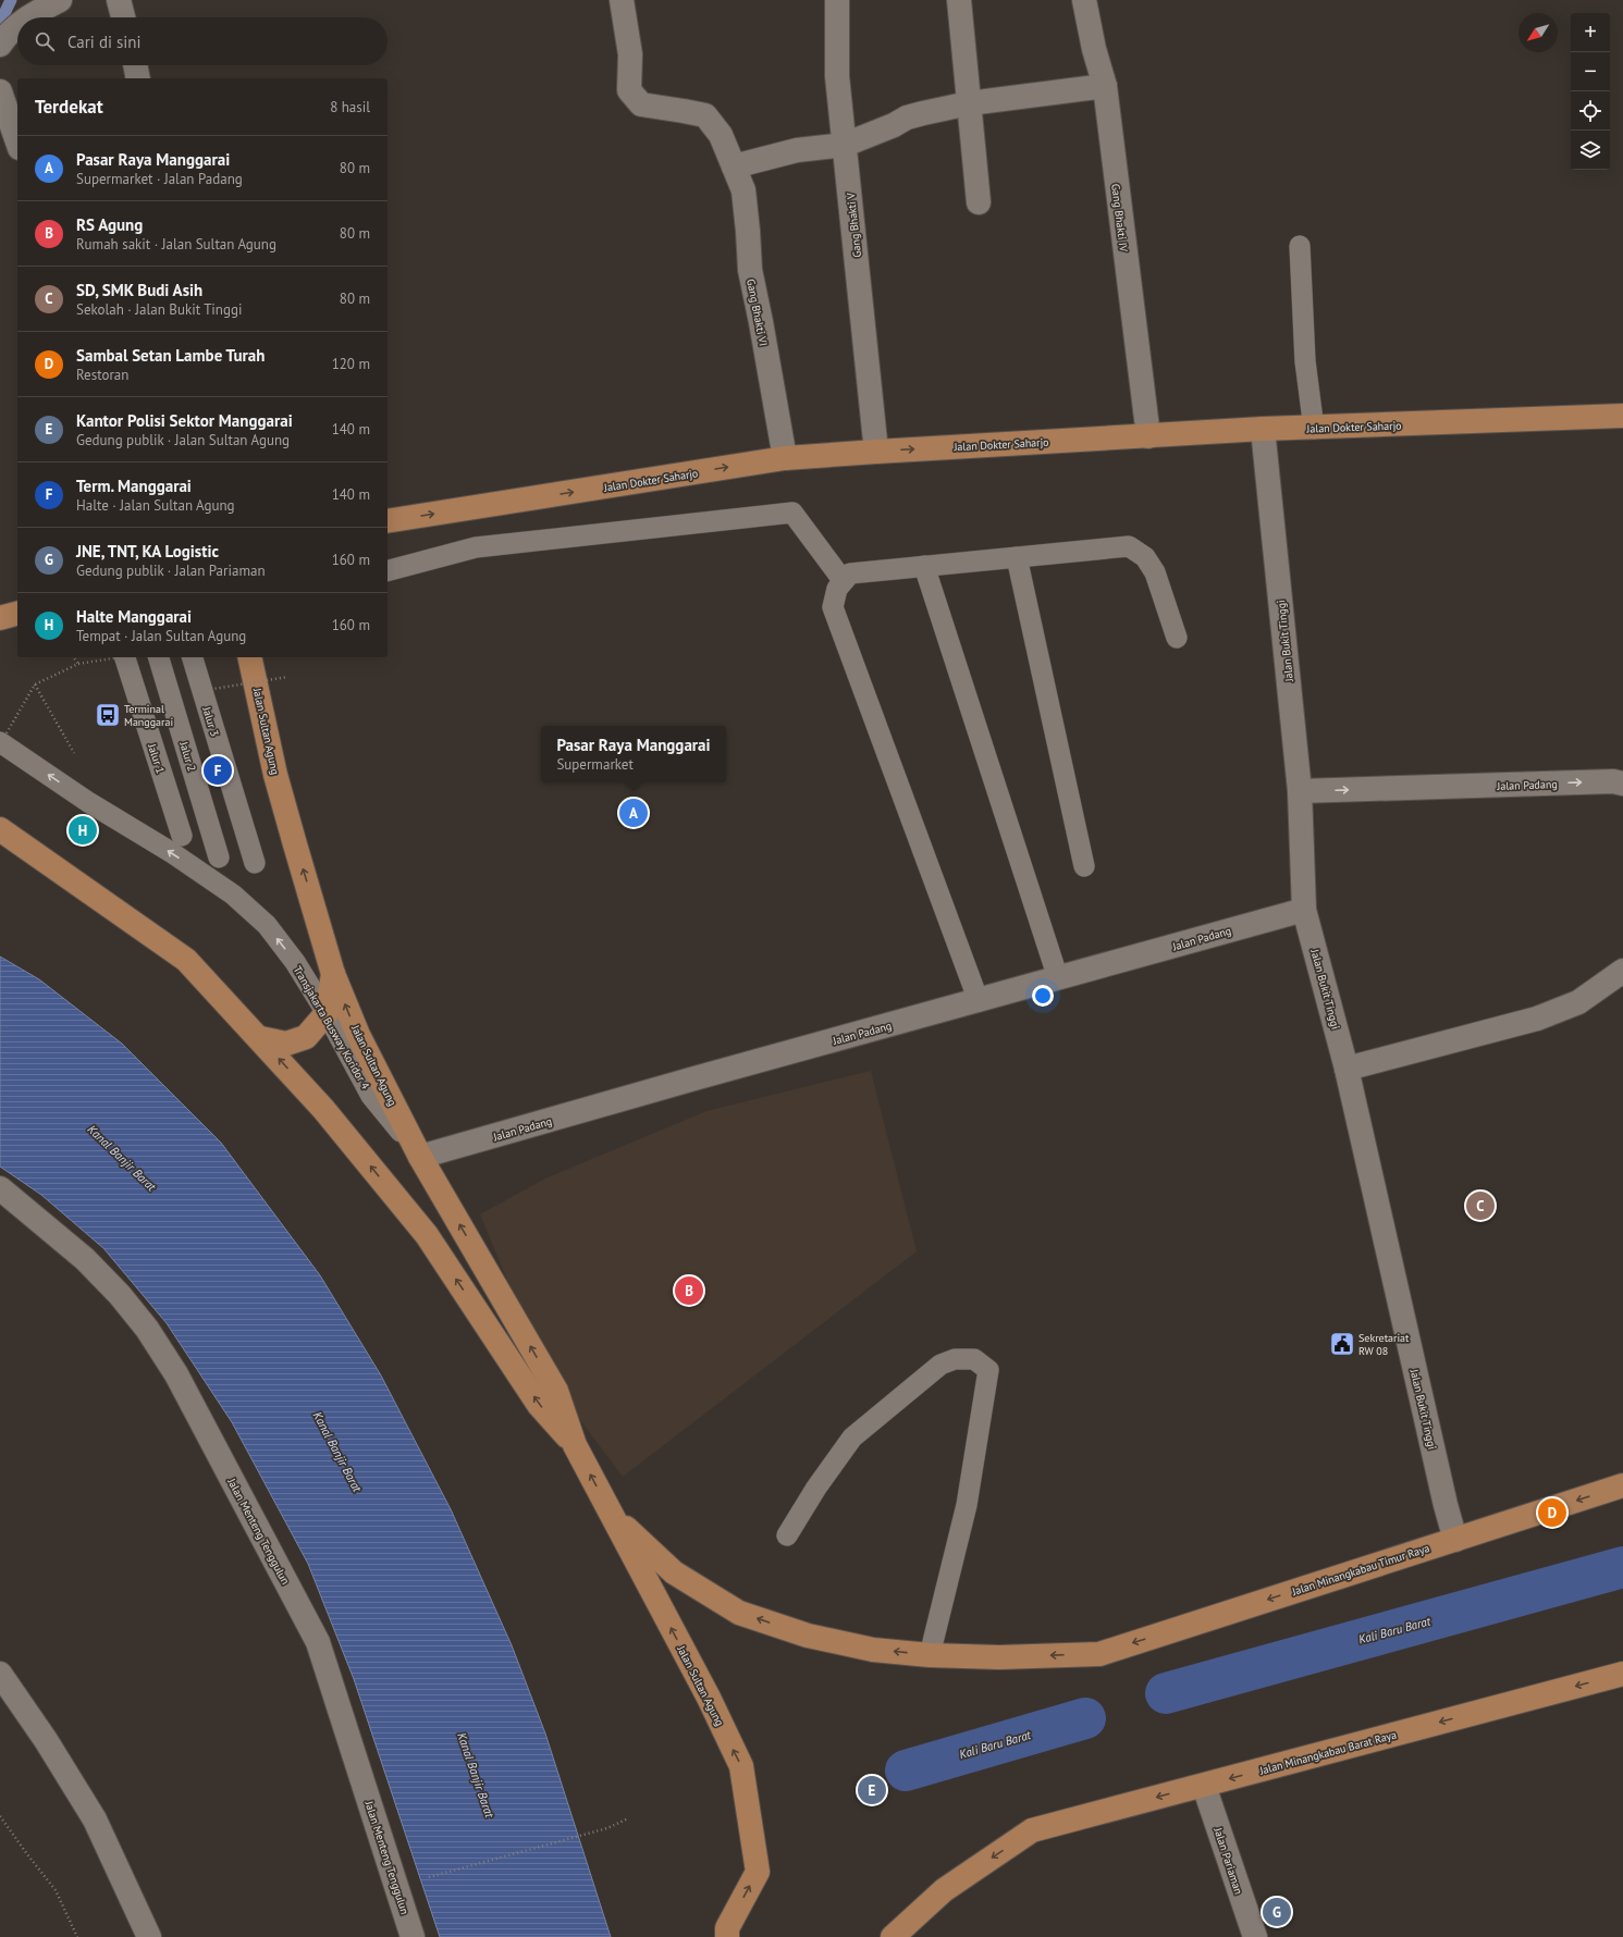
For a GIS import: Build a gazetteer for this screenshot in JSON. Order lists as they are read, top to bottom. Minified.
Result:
{"streets":{"main road":["Jalan Dokter Saharjo","Jalan Sultan Agung","Jalan Minangkabau Timur Raya","Jalan Minangkabau Barat Raya"],"street":["Gang Bhakti IV","Gang Bhakti V","Gang Bhakti VI","Jalan Bukit Tinggi","Jalan Padang","Jalan Menteng Tenggulun","Jalan Pariaman"],"lane":["Jalur 3","Jalur 2","Jalur 1","Transjakarta Busway Koridor 4"]},"crossings":[["Gang Bhakti IV","Jalan Dokter Saharjo"],["Gang Bhakti V","Jalan Dokter Saharjo"],["Gang Bhakti VI","Jalan Dokter Saharjo"],["Jalan Dokter Saharjo","Jalan Bukit Tinggi"],["Jalan Bukit Tinggi","Jalan Padang"],["Jalan Bukit Tinggi","Jalan Minangkabau Timur Raya"],["Jalan Sultan Agung","Jalan Padang"],["Jalan Sultan Agung","Transjakarta Busway Koridor 4"],["Jalan Sultan Agung","Jalan Minangkabau Timur Raya"],["Jalan Padang","Transjakarta Busway Koridor 4"],["Jalan Minangkabau Barat Raya","Jalan Pariaman"]],"one_way":["Jalan Dokter Saharjo","Jalan Sultan Agung","Transjakarta Busway Koridor 4","Jalan Minangkabau Timur Raya","Jalan Minangkabau Barat Raya"],"water":["Kanal Banjir Barat","Kali Baru Barat"],"places":{"bus stop":["Terminal Manggarai"],"public building":["Sekretariat RW 08"]},"north":"bottom left","page":{"map_buttons":["+","−"],"search":"Cari di sini","heading":["Terdekat","8 hasil"],"list":[{"mark":"A","name":"Pasar Raya Manggarai","note":"Supermarket · Jalan Padang","value":"80 m"},{"mark":"B","name":"RS Agung","note":"Rumah sakit · Jalan Sultan Agung","value":"80 m"},{"mark":"C","name":"SD, SMK Budi Asih","note":"Sekolah · Jalan Bukit Tinggi","value":"80 m"},{"mark":"D","name":"Sambal Setan Lambe Turah","note":"Restoran","value":"120 m"},{"mark":"E","name":"Kantor Polisi Sektor Manggarai","note":"Gedung publik · Jalan Sultan Agung","value":"140 m"},{"mark":"F","name":"Term. Manggarai","note":"Halte · Jalan Sultan Agung","value":"140 m"},{"mark":"G","name":"JNE, TNT, KA Logistic","note":"Gedung publik · Jalan Pariaman","value":"160 m"},{"mark":"H","name":"Halte Manggarai","note":"Tempat · Jalan Sultan Agung","value":"160 m"}],"popup":["Pasar Raya Manggarai","Supermarket"],"pins":["F","A","H","C","B","D","E","G"]}}
